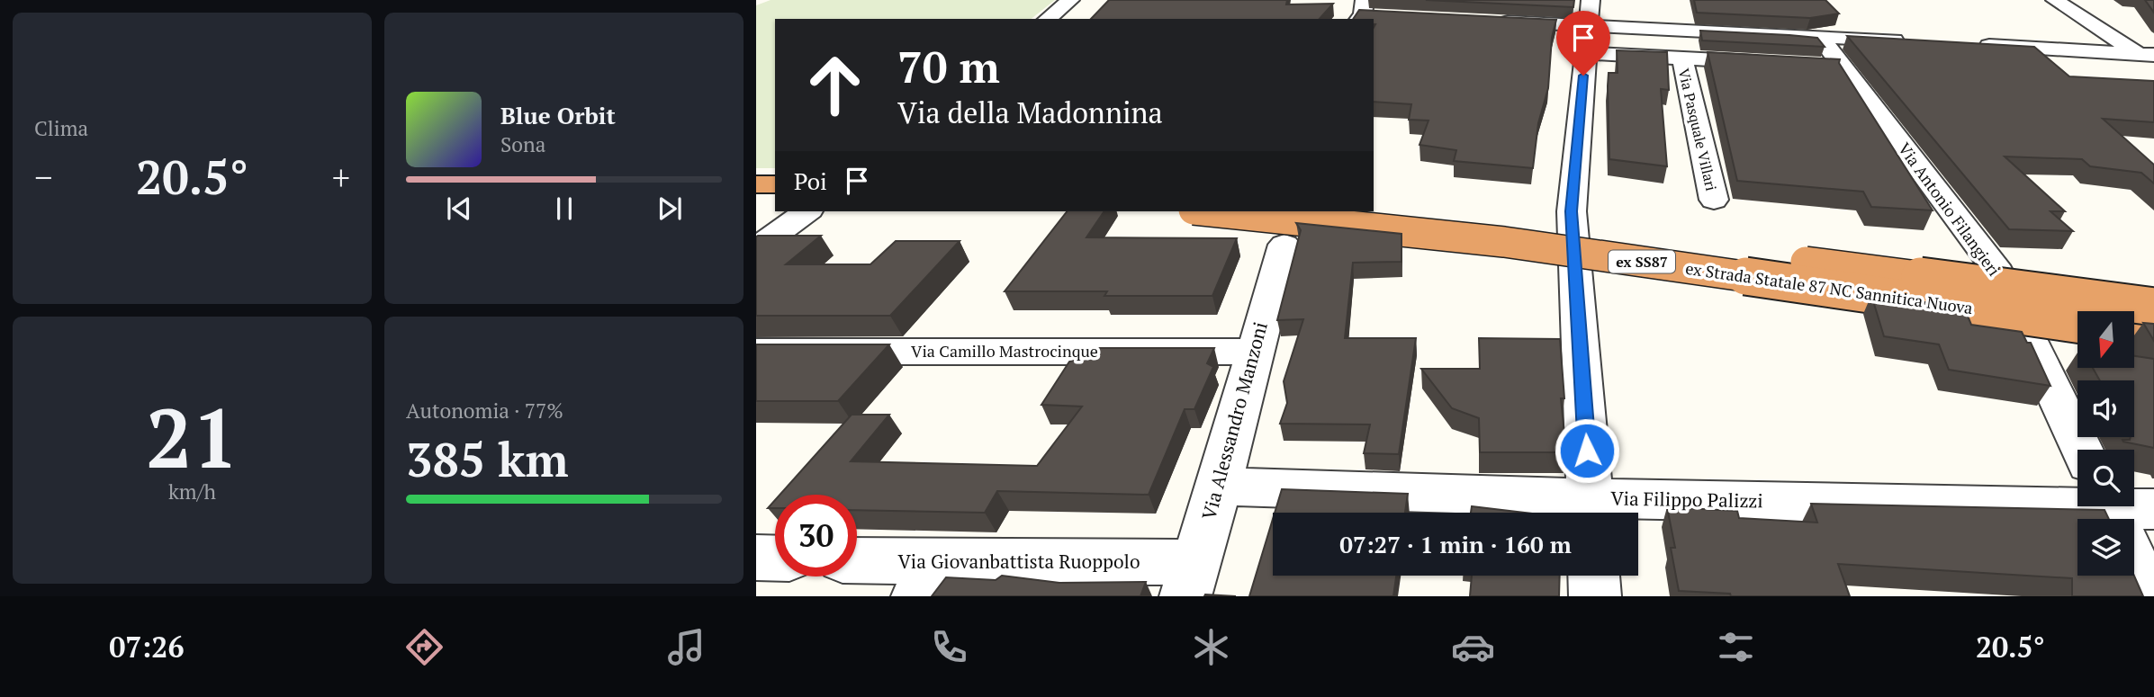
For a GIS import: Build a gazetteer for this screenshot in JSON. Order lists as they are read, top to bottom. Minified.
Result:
{"streets":{"highway":["ex SS87","ex Strada Statale 87 NC Sannitica Nuova"],"street":["Via Pasquale Villari","Via Antonio Filangieri","Via Camillo Mastrocinque","Via Alessandro Manzoni","Via Filippo Palizzi","Via Giovanbattista Ruoppolo"]},"crossings":[["Via Camillo Mastrocinque","Via Alessandro Manzoni"],["Via Alessandro Manzoni","Via Filippo Palizzi"],["Via Alessandro Manzoni","Via Giovanbattista Ruoppolo"]],"north":"bottom","page":{"tile":["Clima",["21","km/h"],["Autonomia · 77%","385 km"]],"turn":["70 m","Via della Madonnina"],"song":["Blue Orbit","Sona"],"heat":["−","20.5°","+"],"then":"Poi","limit":"30","trip":"07:27 · 1 min · 160 m","tabs":["07:26","20.5°"]}}
